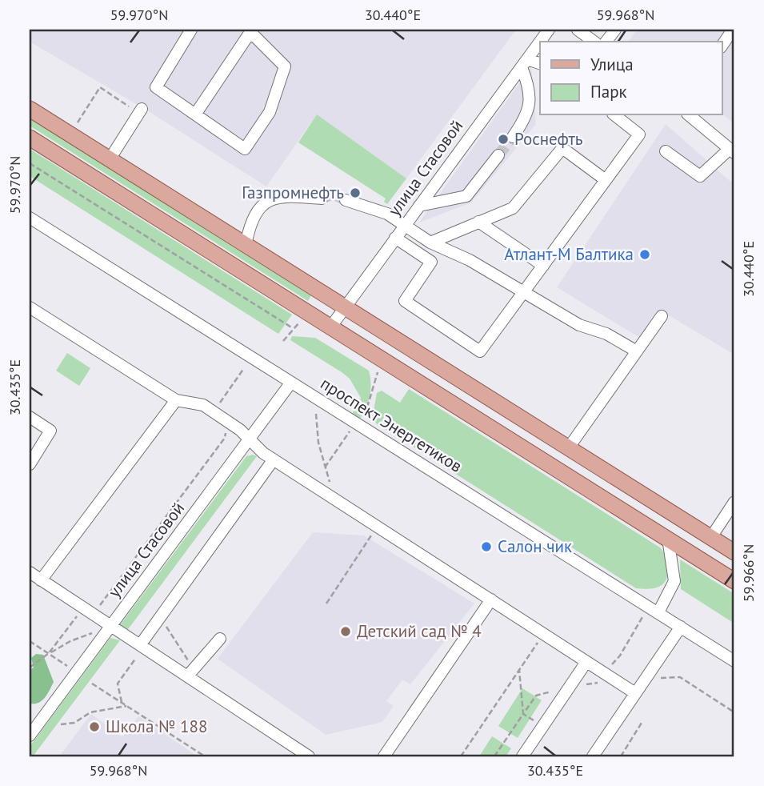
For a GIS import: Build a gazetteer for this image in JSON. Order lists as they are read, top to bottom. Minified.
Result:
{"streets":{"street":["улица Стасовой","проспект Энергетиков"]},"crossings":[["улица Стасовой","проспект Энергетиков"]],"places":["Роснефть","Газпромнефть","Атлант-М Балтика","Салон чик","Детский сад № 4","Школа № 188"],"legend":["Улица","Парк"],"coordinates":["59.970°N","30.440°E","59.968°N","30.435°E","59.966°N"]}
